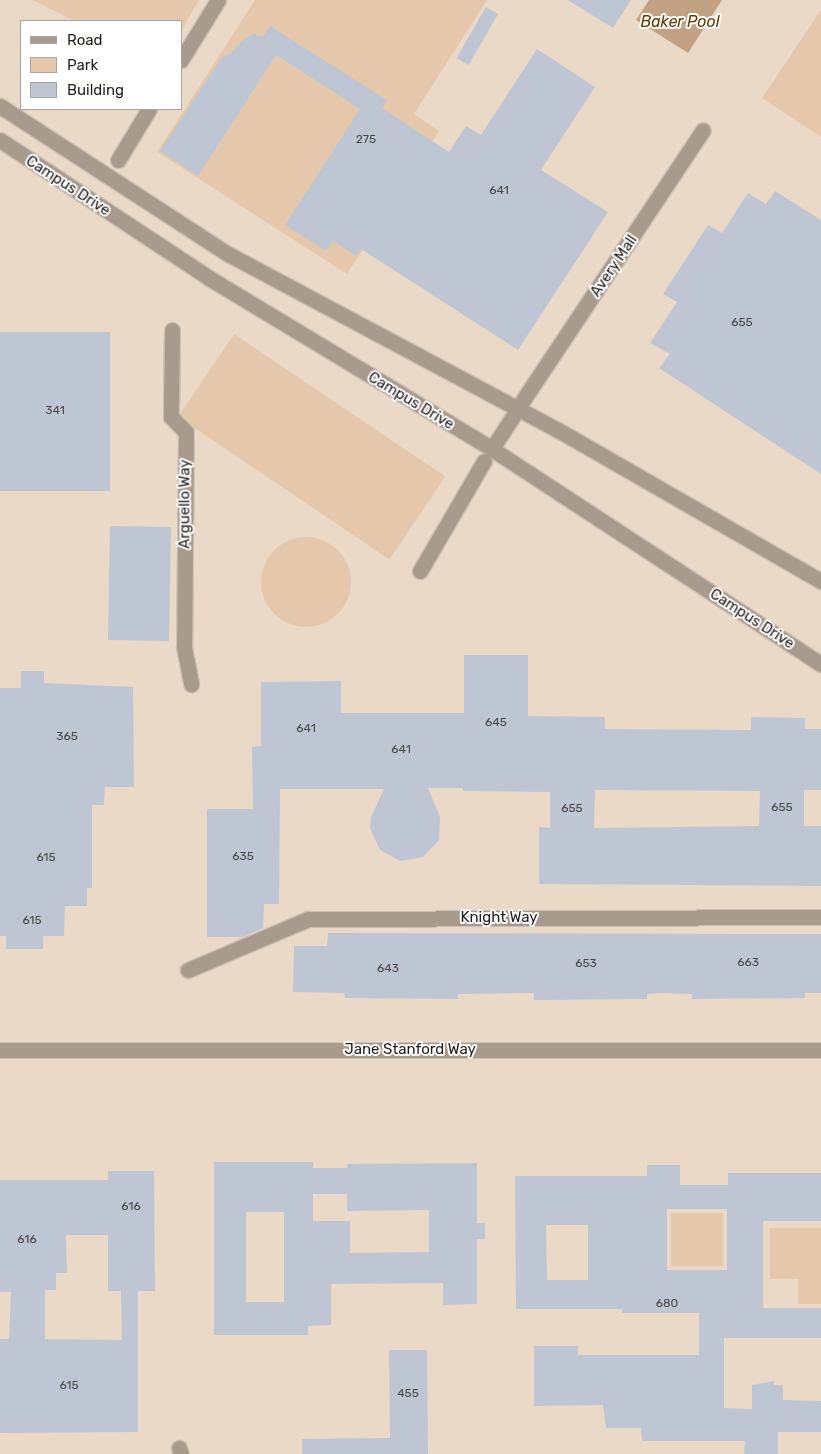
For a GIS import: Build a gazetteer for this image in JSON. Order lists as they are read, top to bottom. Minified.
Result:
{"streets":{"street":["Campus Drive","Avery Mall","Arguello Way","Knight Way","Jane Stanford Way"]},"water":["Baker Pool"],"house_numbers":["275","641","655","341","645","641","365","641","655","655","635","615","615","663","653","643","616","616","680","615","455"],"legend":["Road","Park","Building"]}
